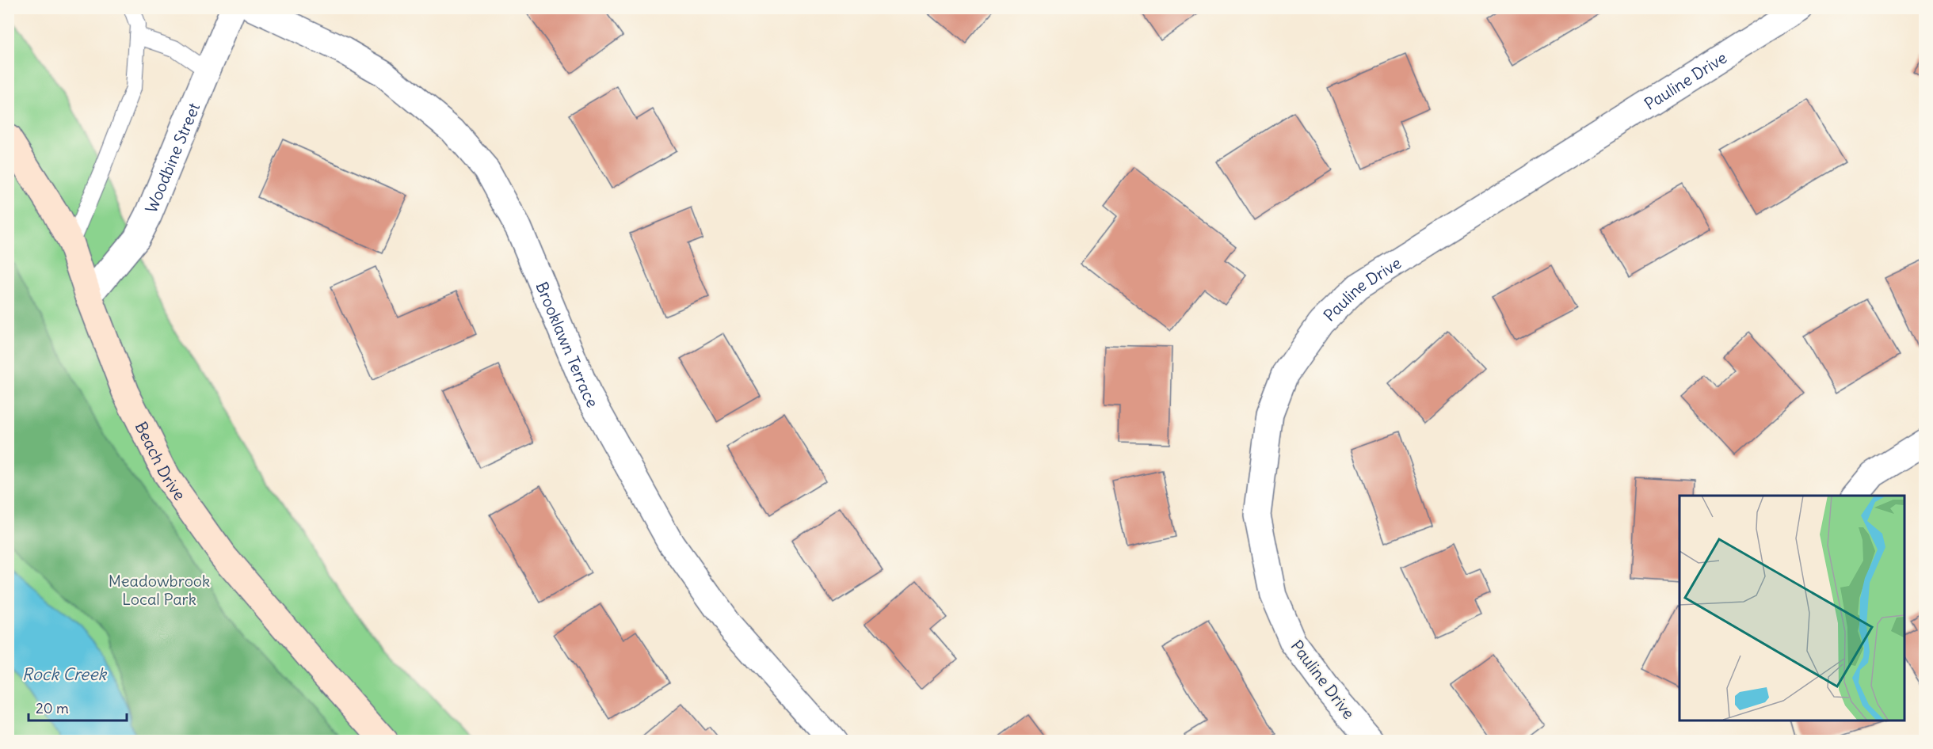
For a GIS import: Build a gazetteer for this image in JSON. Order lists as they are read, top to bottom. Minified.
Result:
{"streets":{"street":["Pauline Drive","Woodbine Street","Brooklawn Terrace","Beach Drive"]},"crossings":[["Woodbine Street","Beach Drive"]],"water":["Rock Creek"],"parks":["Meadowbrook Local Park"],"scale_bar":"20 m"}
